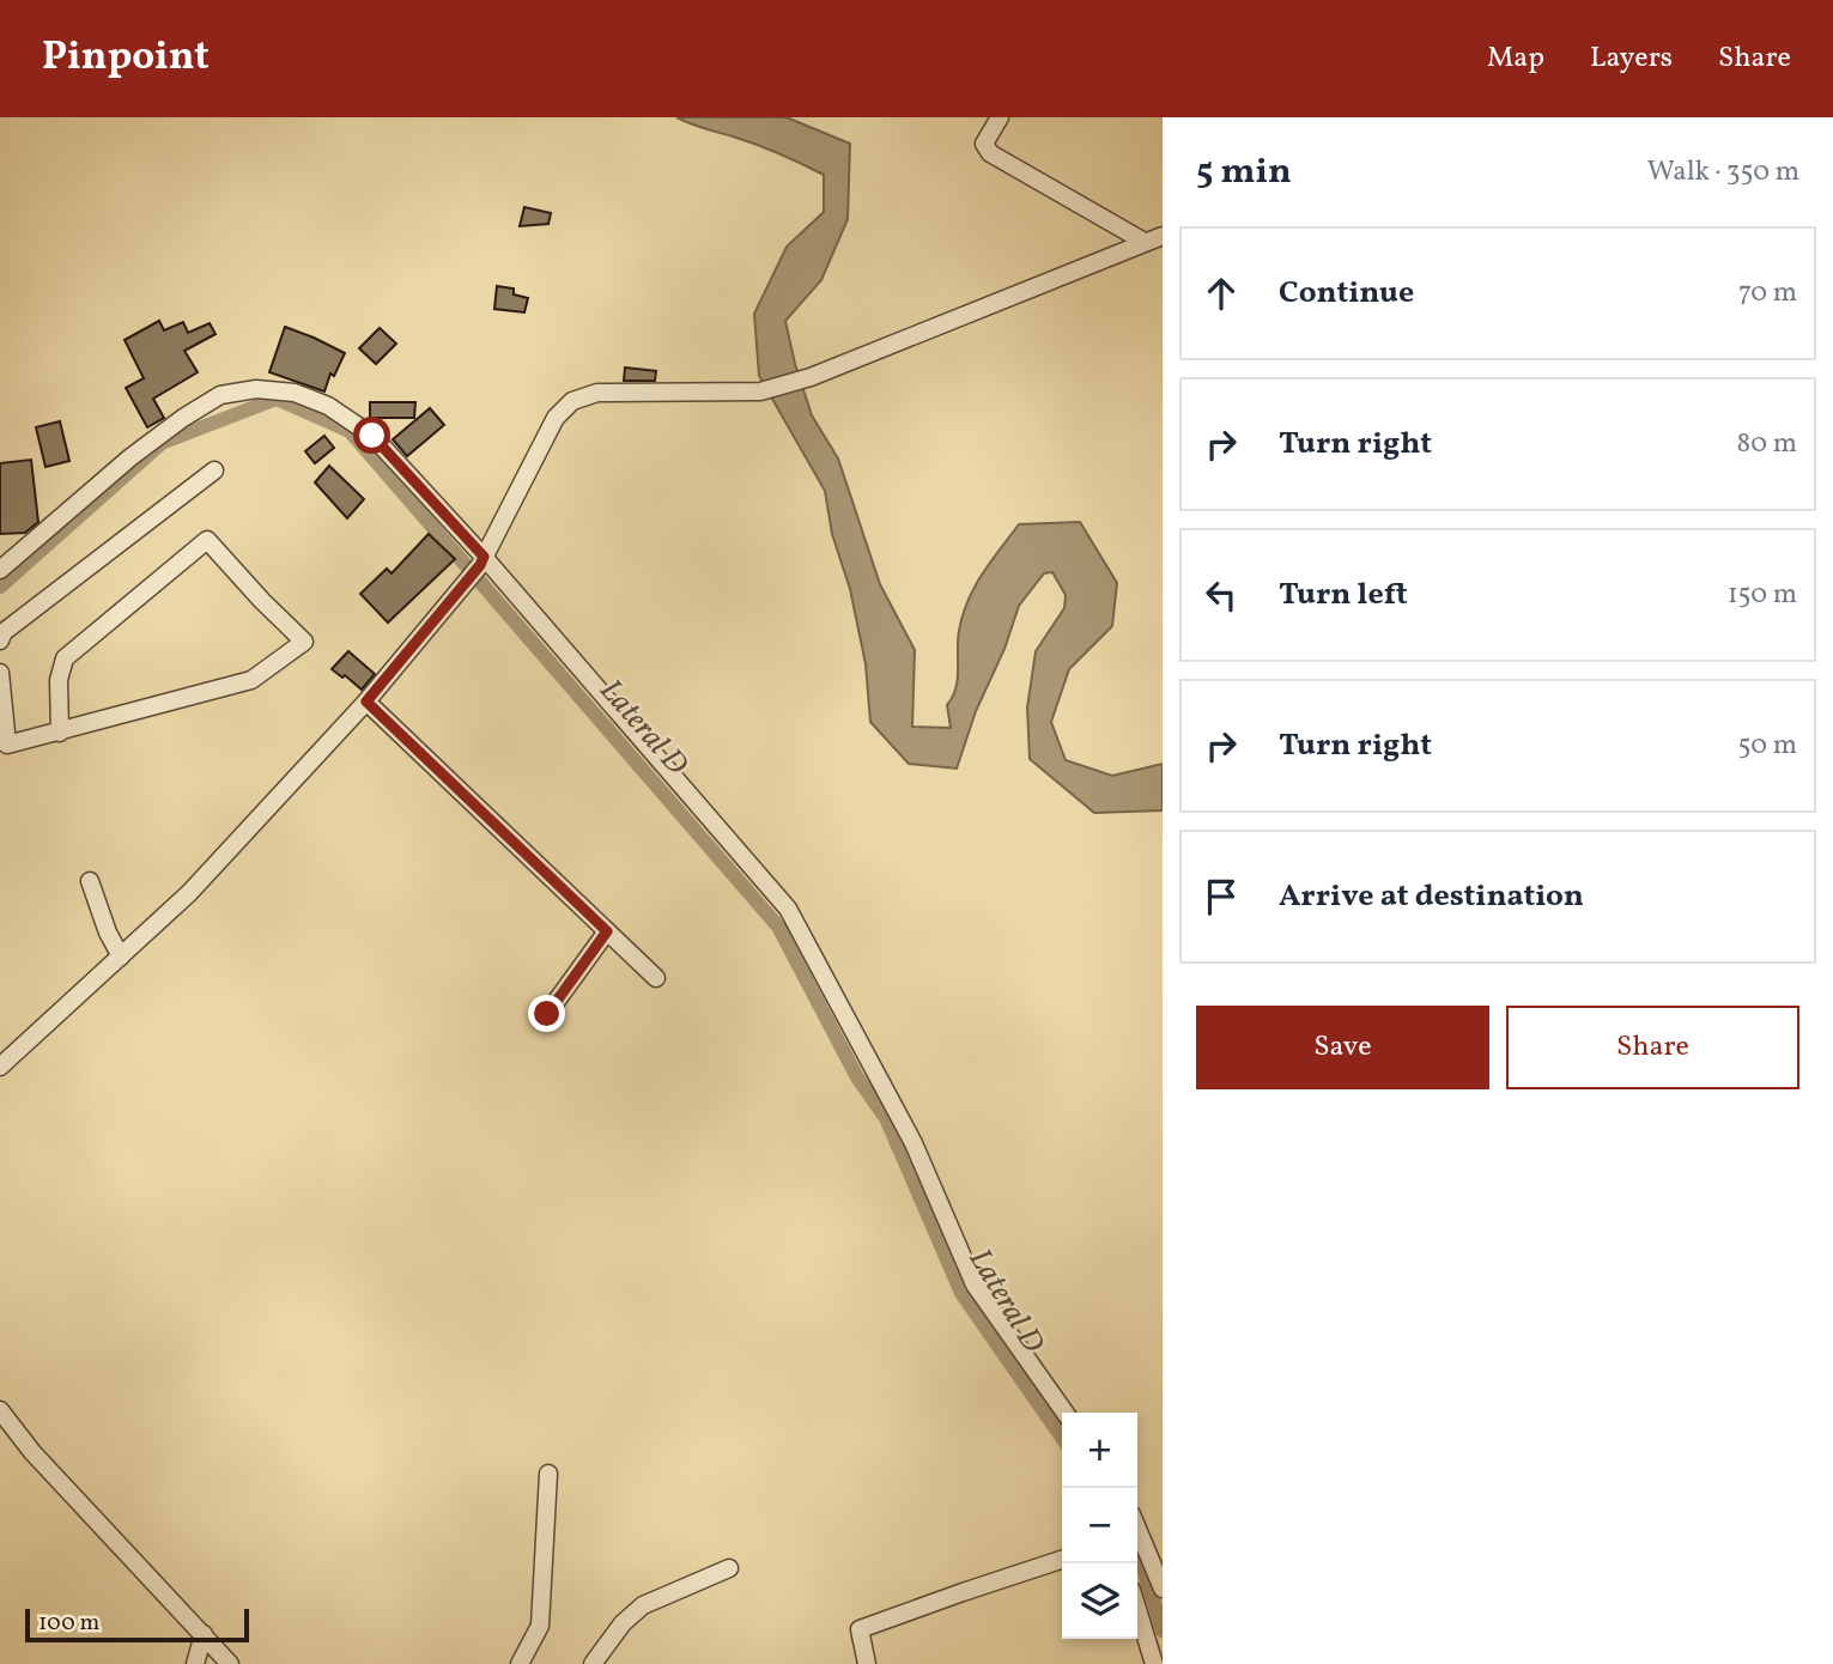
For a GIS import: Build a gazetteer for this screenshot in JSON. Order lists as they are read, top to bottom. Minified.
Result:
{"water":["Lateral D"],"scale_bar":"100 m","page":{"header":"Pinpoint","nav":["Map","Layers","Share"],"heading":["5 min","Walk · 350 m"],"list":[["Continue","70 m"],["Turn right","80 m"],["Turn left","150 m"],["Turn right","50 m"],"Arrive at destination"],"buttons":["Save","Share"],"map_buttons":["+","−"],"scale":"100 m"}}
